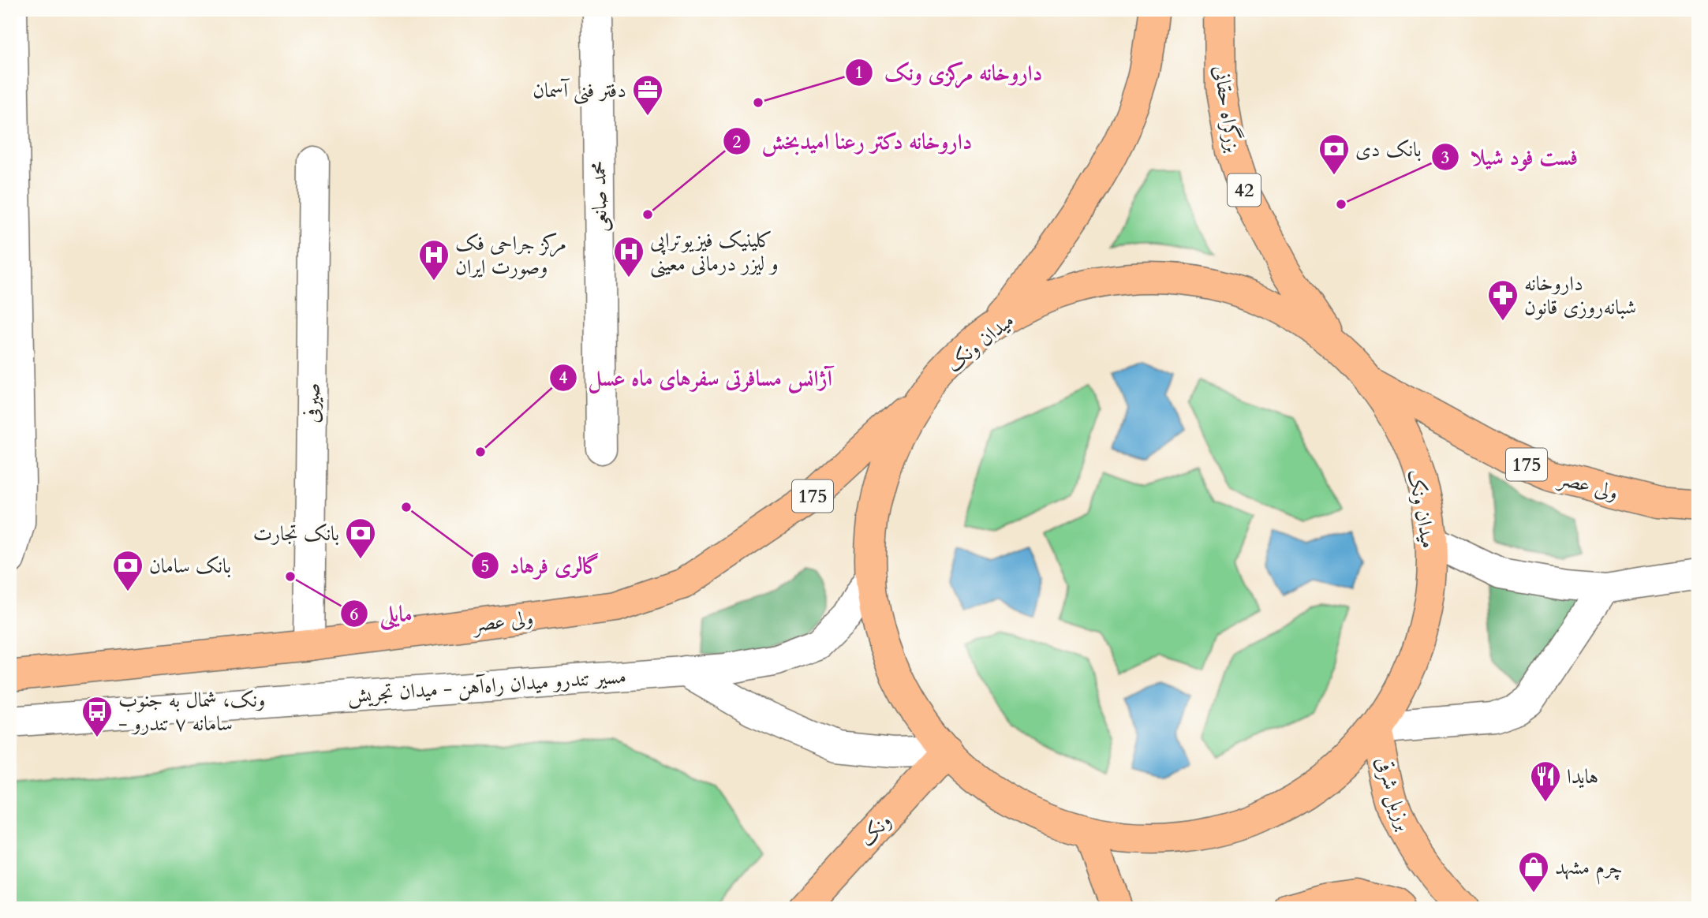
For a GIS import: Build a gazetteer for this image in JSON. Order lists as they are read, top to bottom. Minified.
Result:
{"streets":{"main road":["بزرگراه حقانی","42","میدان ونک","175","ولی عصر","برزیل شرقی","ونک"],"street":["محمد صانعی","صیرفی","مسیر تندرو میدان راه‌آهن - میدان تجریش"]},"crossings":[["بزرگراه حقانی","میدان ونک"],["میدان ونک","ولی عصر"],["میدان ونک","مسیر تندرو میدان راه‌آهن - میدان تجریش"],["میدان ونک","برزیل شرقی"],["میدان ونک","ونک"],["صیرفی","ولی عصر"]],"places":{"other":["داروخانه مرکزی ونک","فست فود شیلا","داروخانه دکتر رعنا امیدبخش","آژانس مسافرتی سفرهای ماه عسل","گالری فرهاد","مایلی"],"office":["دفتر فنی آسمان"],"bank":["بانک دی","بانک تجارت","بانک سامان"],"hospital":["کلینیک فیزیوتراپی و لیزر درمانی معینی","مرکز جراحی فک وصورت ایران"],"pharmacy":["داروخانه شبانه‌روزی قانون"],"bus stop":["ونک، شمال به جنوب - سامانه ۷ تندرو"],"restaurant":["هایدا"],"shop":["چرم مشهد"]}}
